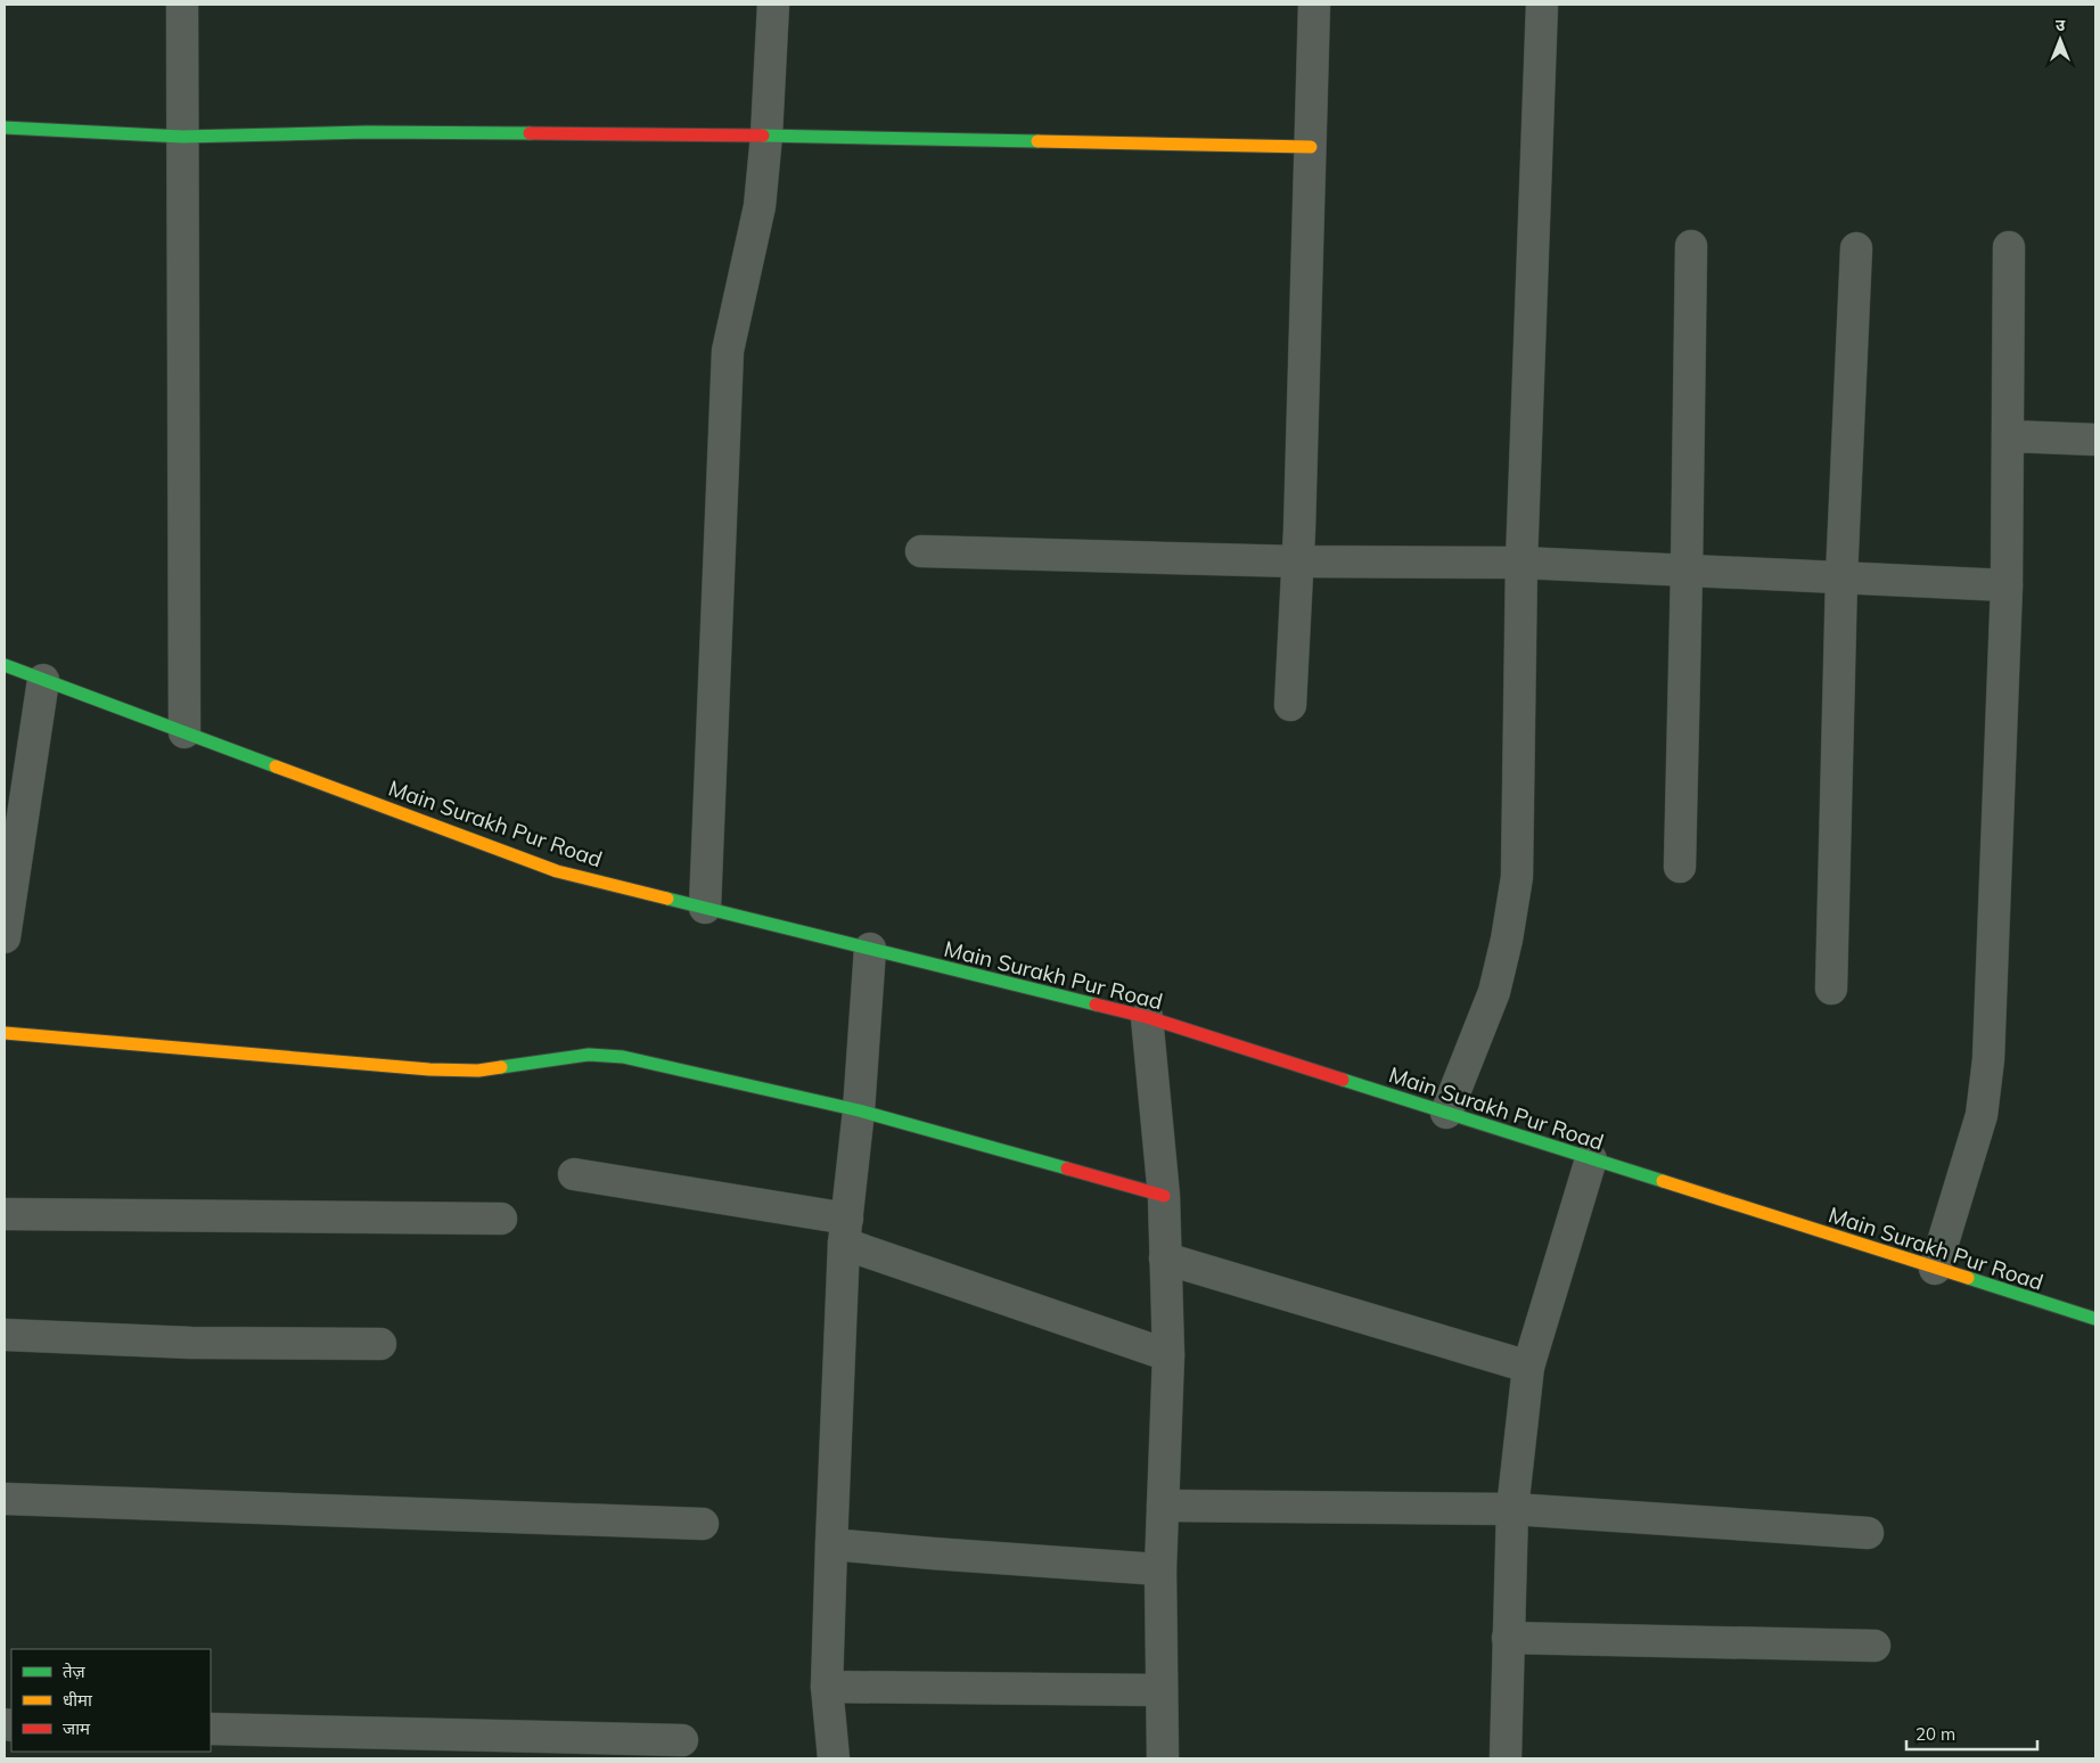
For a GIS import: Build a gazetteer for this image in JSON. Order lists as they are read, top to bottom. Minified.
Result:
{"streets":{"street":["Main Surakh Pur Road"]},"legend":["तेज़","धीमा","जाम"],"scale_bar":"20 m","north":"top"}
